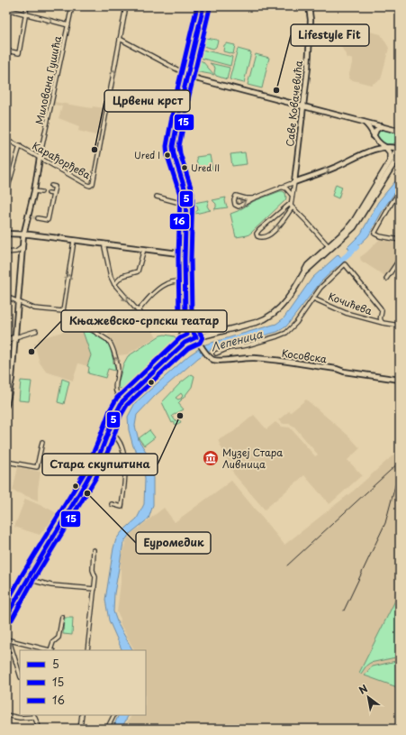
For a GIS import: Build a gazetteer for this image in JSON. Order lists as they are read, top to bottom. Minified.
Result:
{"streets":{"street":["Милована Гушића","Саве Ковачевића","Карађорђева","Кочићева","Косовска"]},"crossings":[["Милована Гушића","Карађорђева"]],"water":["Лепеница"],"places":{"other":["Lifestyle Fit","Црвени крст","Ured I","Ured II","Књажевско-српски театар","Стара скупштина","Еуромедик"],"museum":["Музеј Стара Ливница"]},"lines":["transit line 5","transit line 16","transit line 15"],"legend":["5","15","16"],"north":"top left"}
